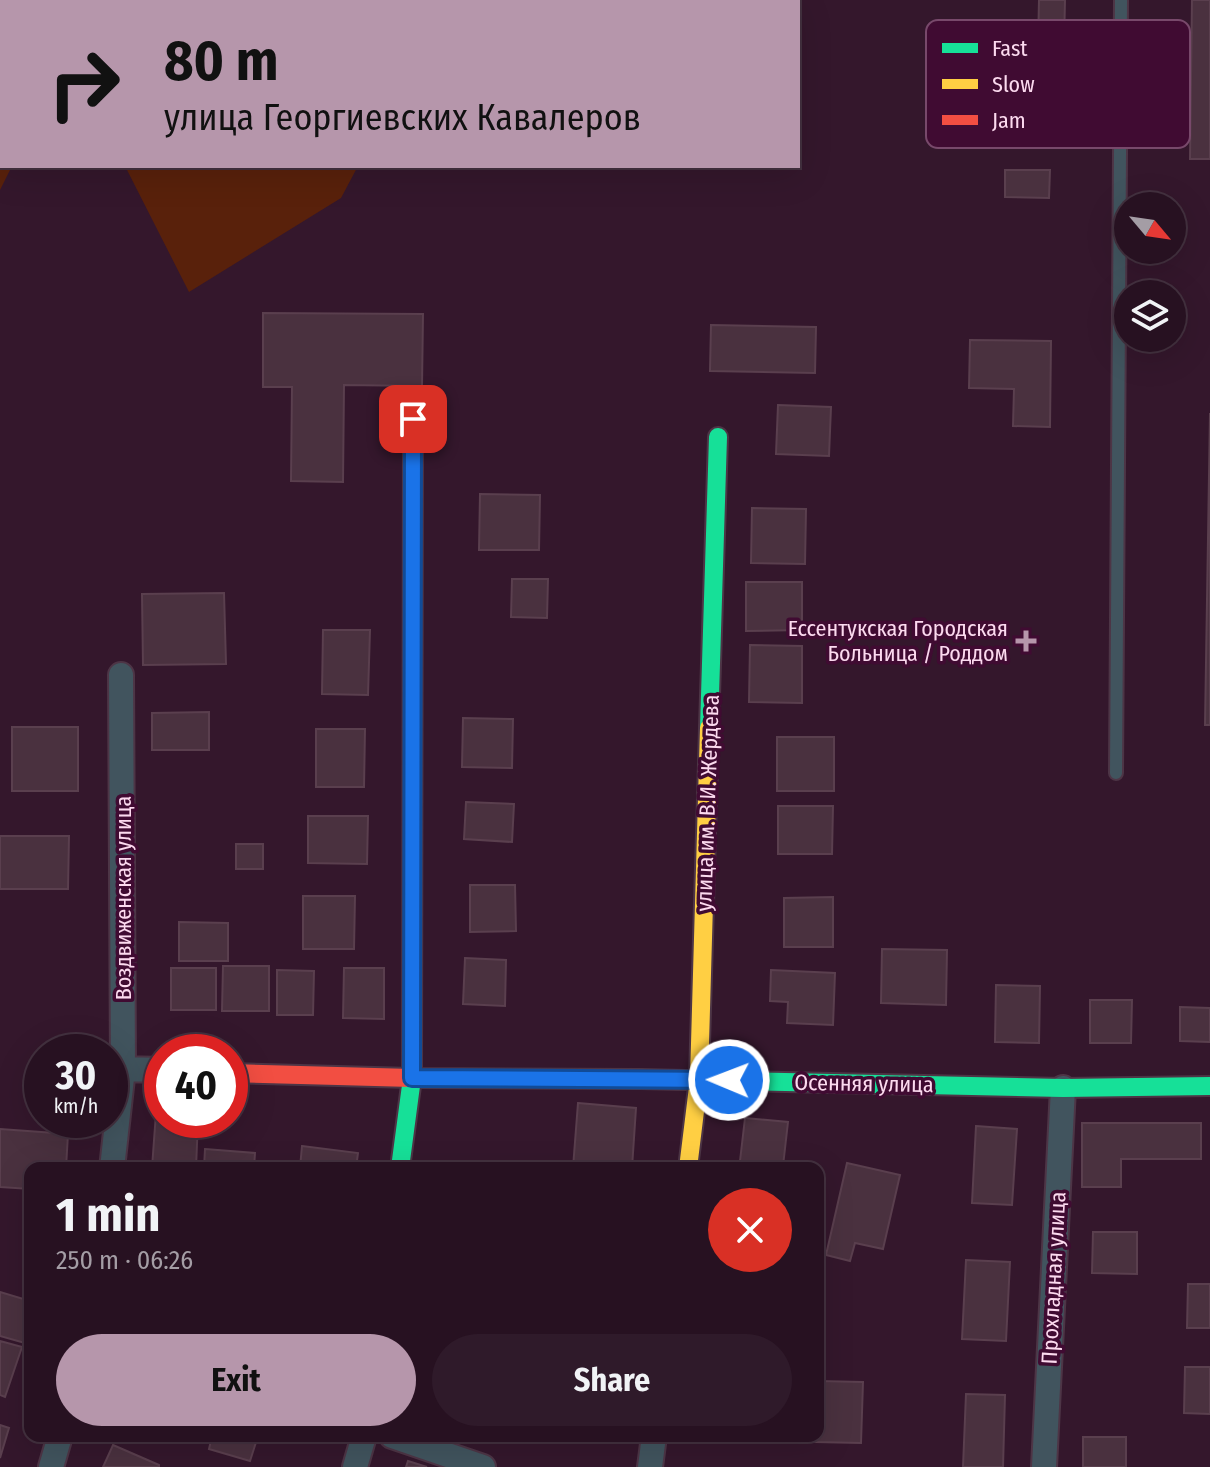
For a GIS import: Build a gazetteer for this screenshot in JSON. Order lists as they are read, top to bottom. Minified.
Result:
{"streets":{"street":["улица им. В.И. Жердева","Воздвиженская улица","Осенняя улица","Прохладная улица"]},"crossings":[["улица им. В.И. Жердева","Осенняя улица"],["Осенняя улица","Прохладная улица"]],"places":{"health":["Ессентукская Городская Больница / Роддом"]},"legend":["Fast","Slow","Jam"],"north":"bottom right","page":{"turn":["80 m","улица Георгиевских Кавалеров"],"speed":"30 km/h","limit":"40","heading":["1 min","250 m · 06:26"],"buttons":["Exit","Share"]}}
